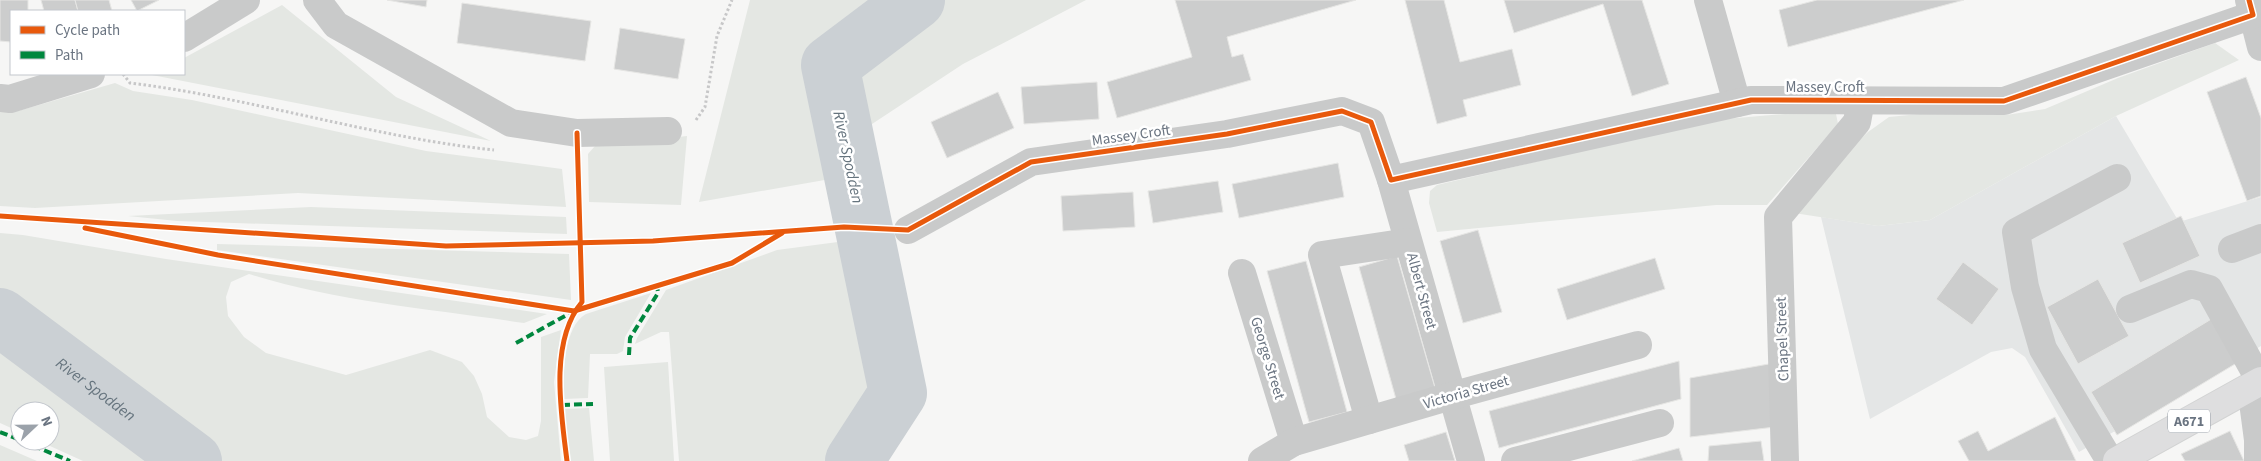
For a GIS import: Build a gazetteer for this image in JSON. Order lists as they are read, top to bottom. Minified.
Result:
{"streets":{"main road":["A671"],"street":["Massey Croft","Albert Street","Chapel Street","George Street","Victoria Street"]},"crossings":[["Massey Croft","Albert Street"],["Massey Croft","Chapel Street"],["Albert Street","Victoria Street"],["George Street","Victoria Street"]],"water":["River Spodden"],"legend":["Cycle path","Path"],"north":"right"}
